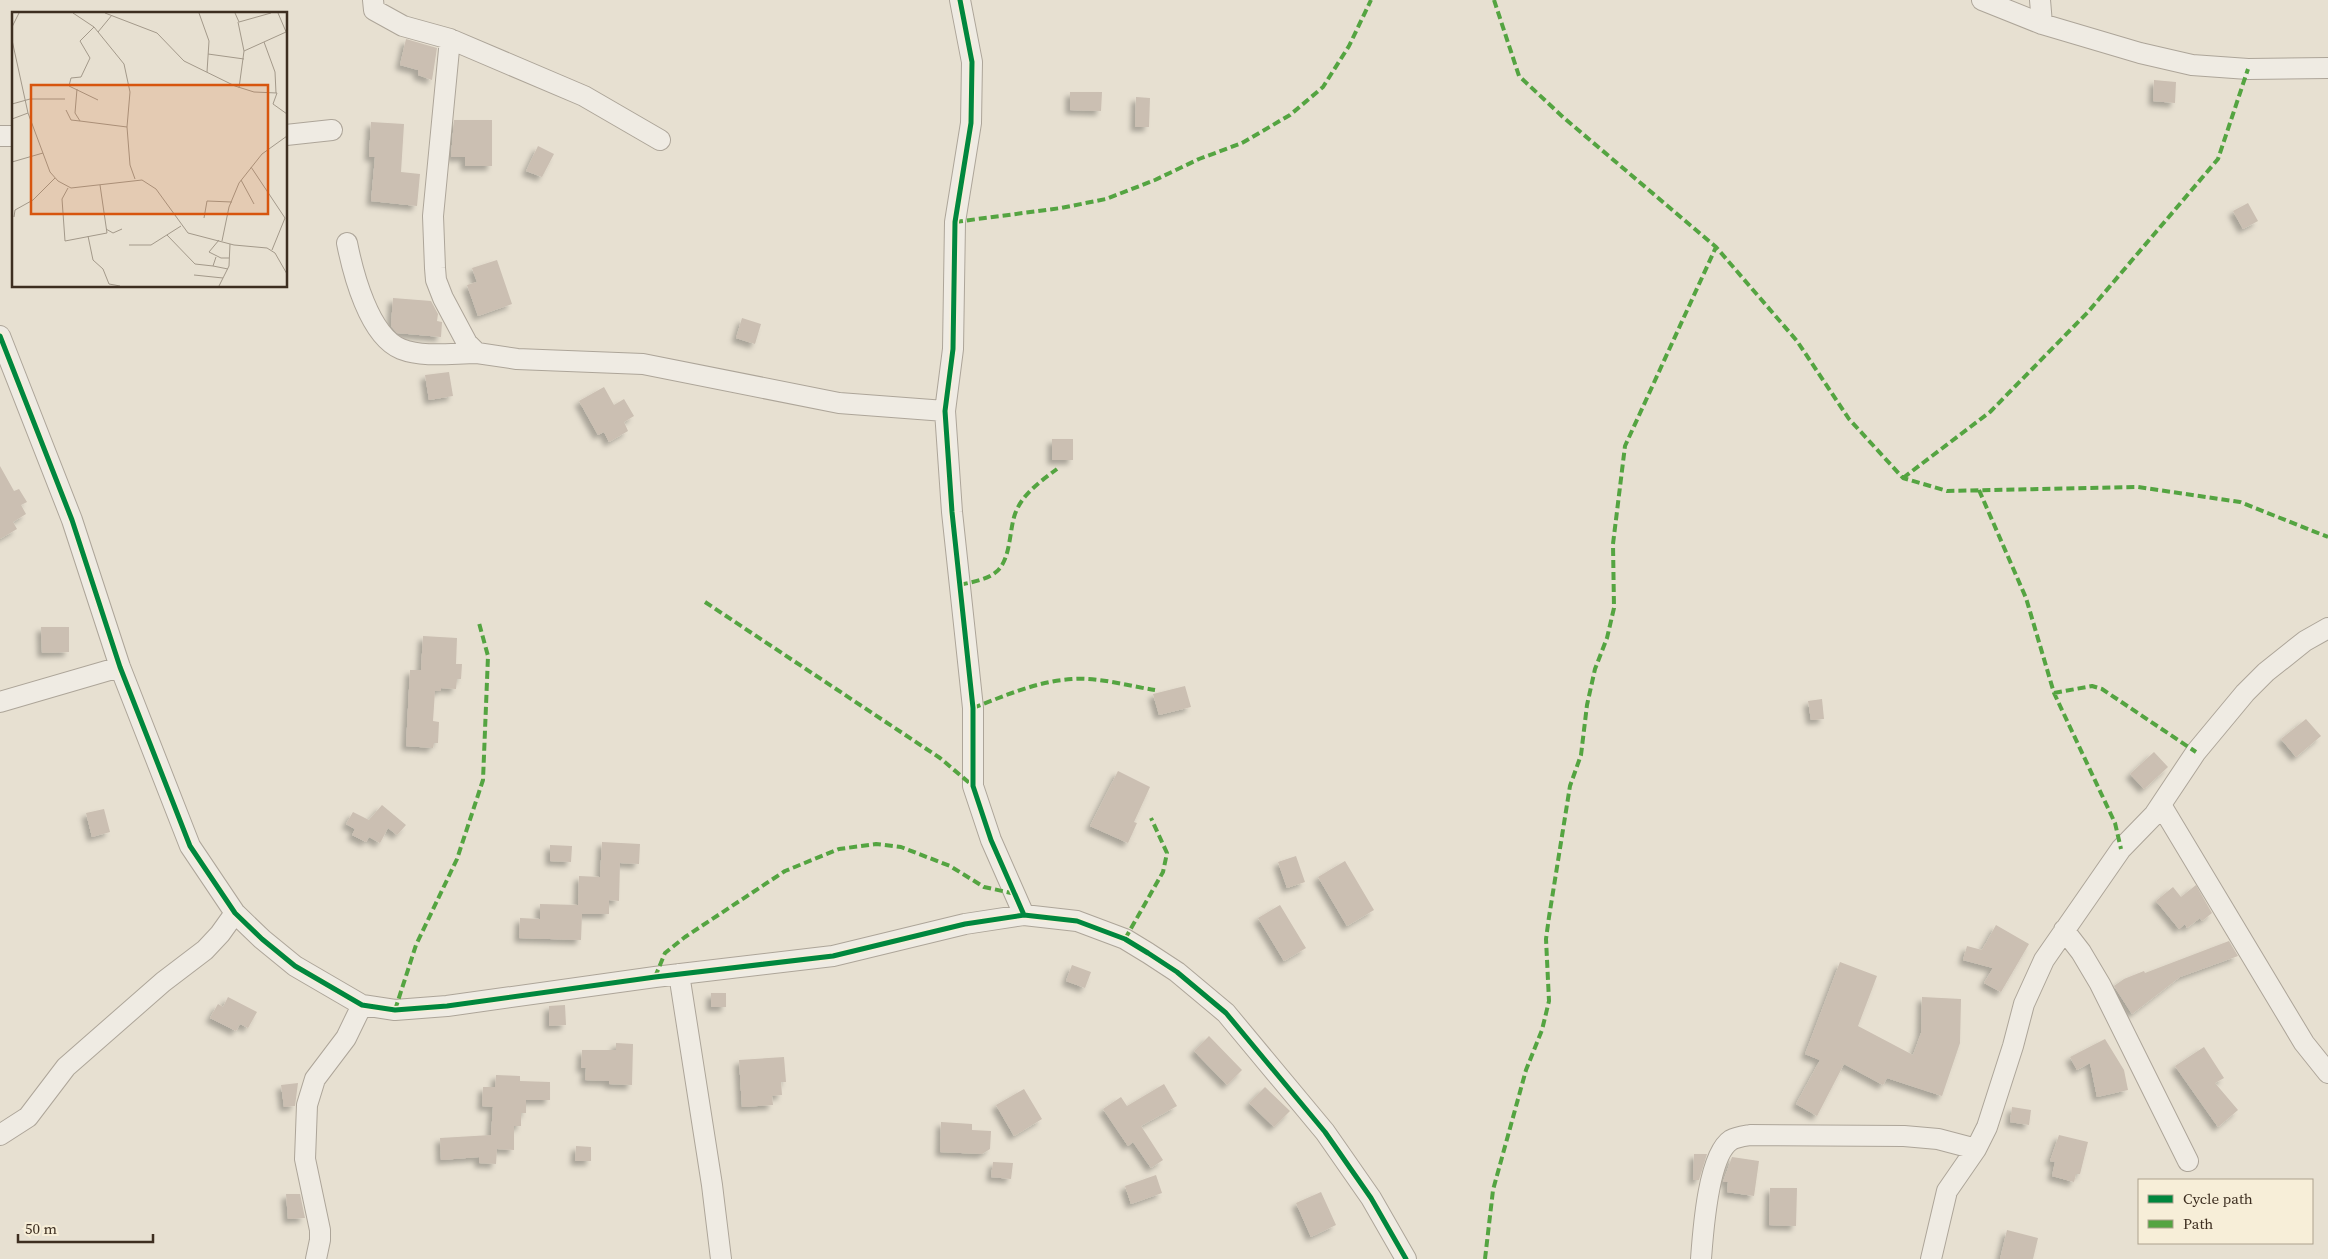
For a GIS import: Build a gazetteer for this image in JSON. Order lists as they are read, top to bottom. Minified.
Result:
{"legend":["Cycle path","Path"],"scale_bar":"50 m"}
